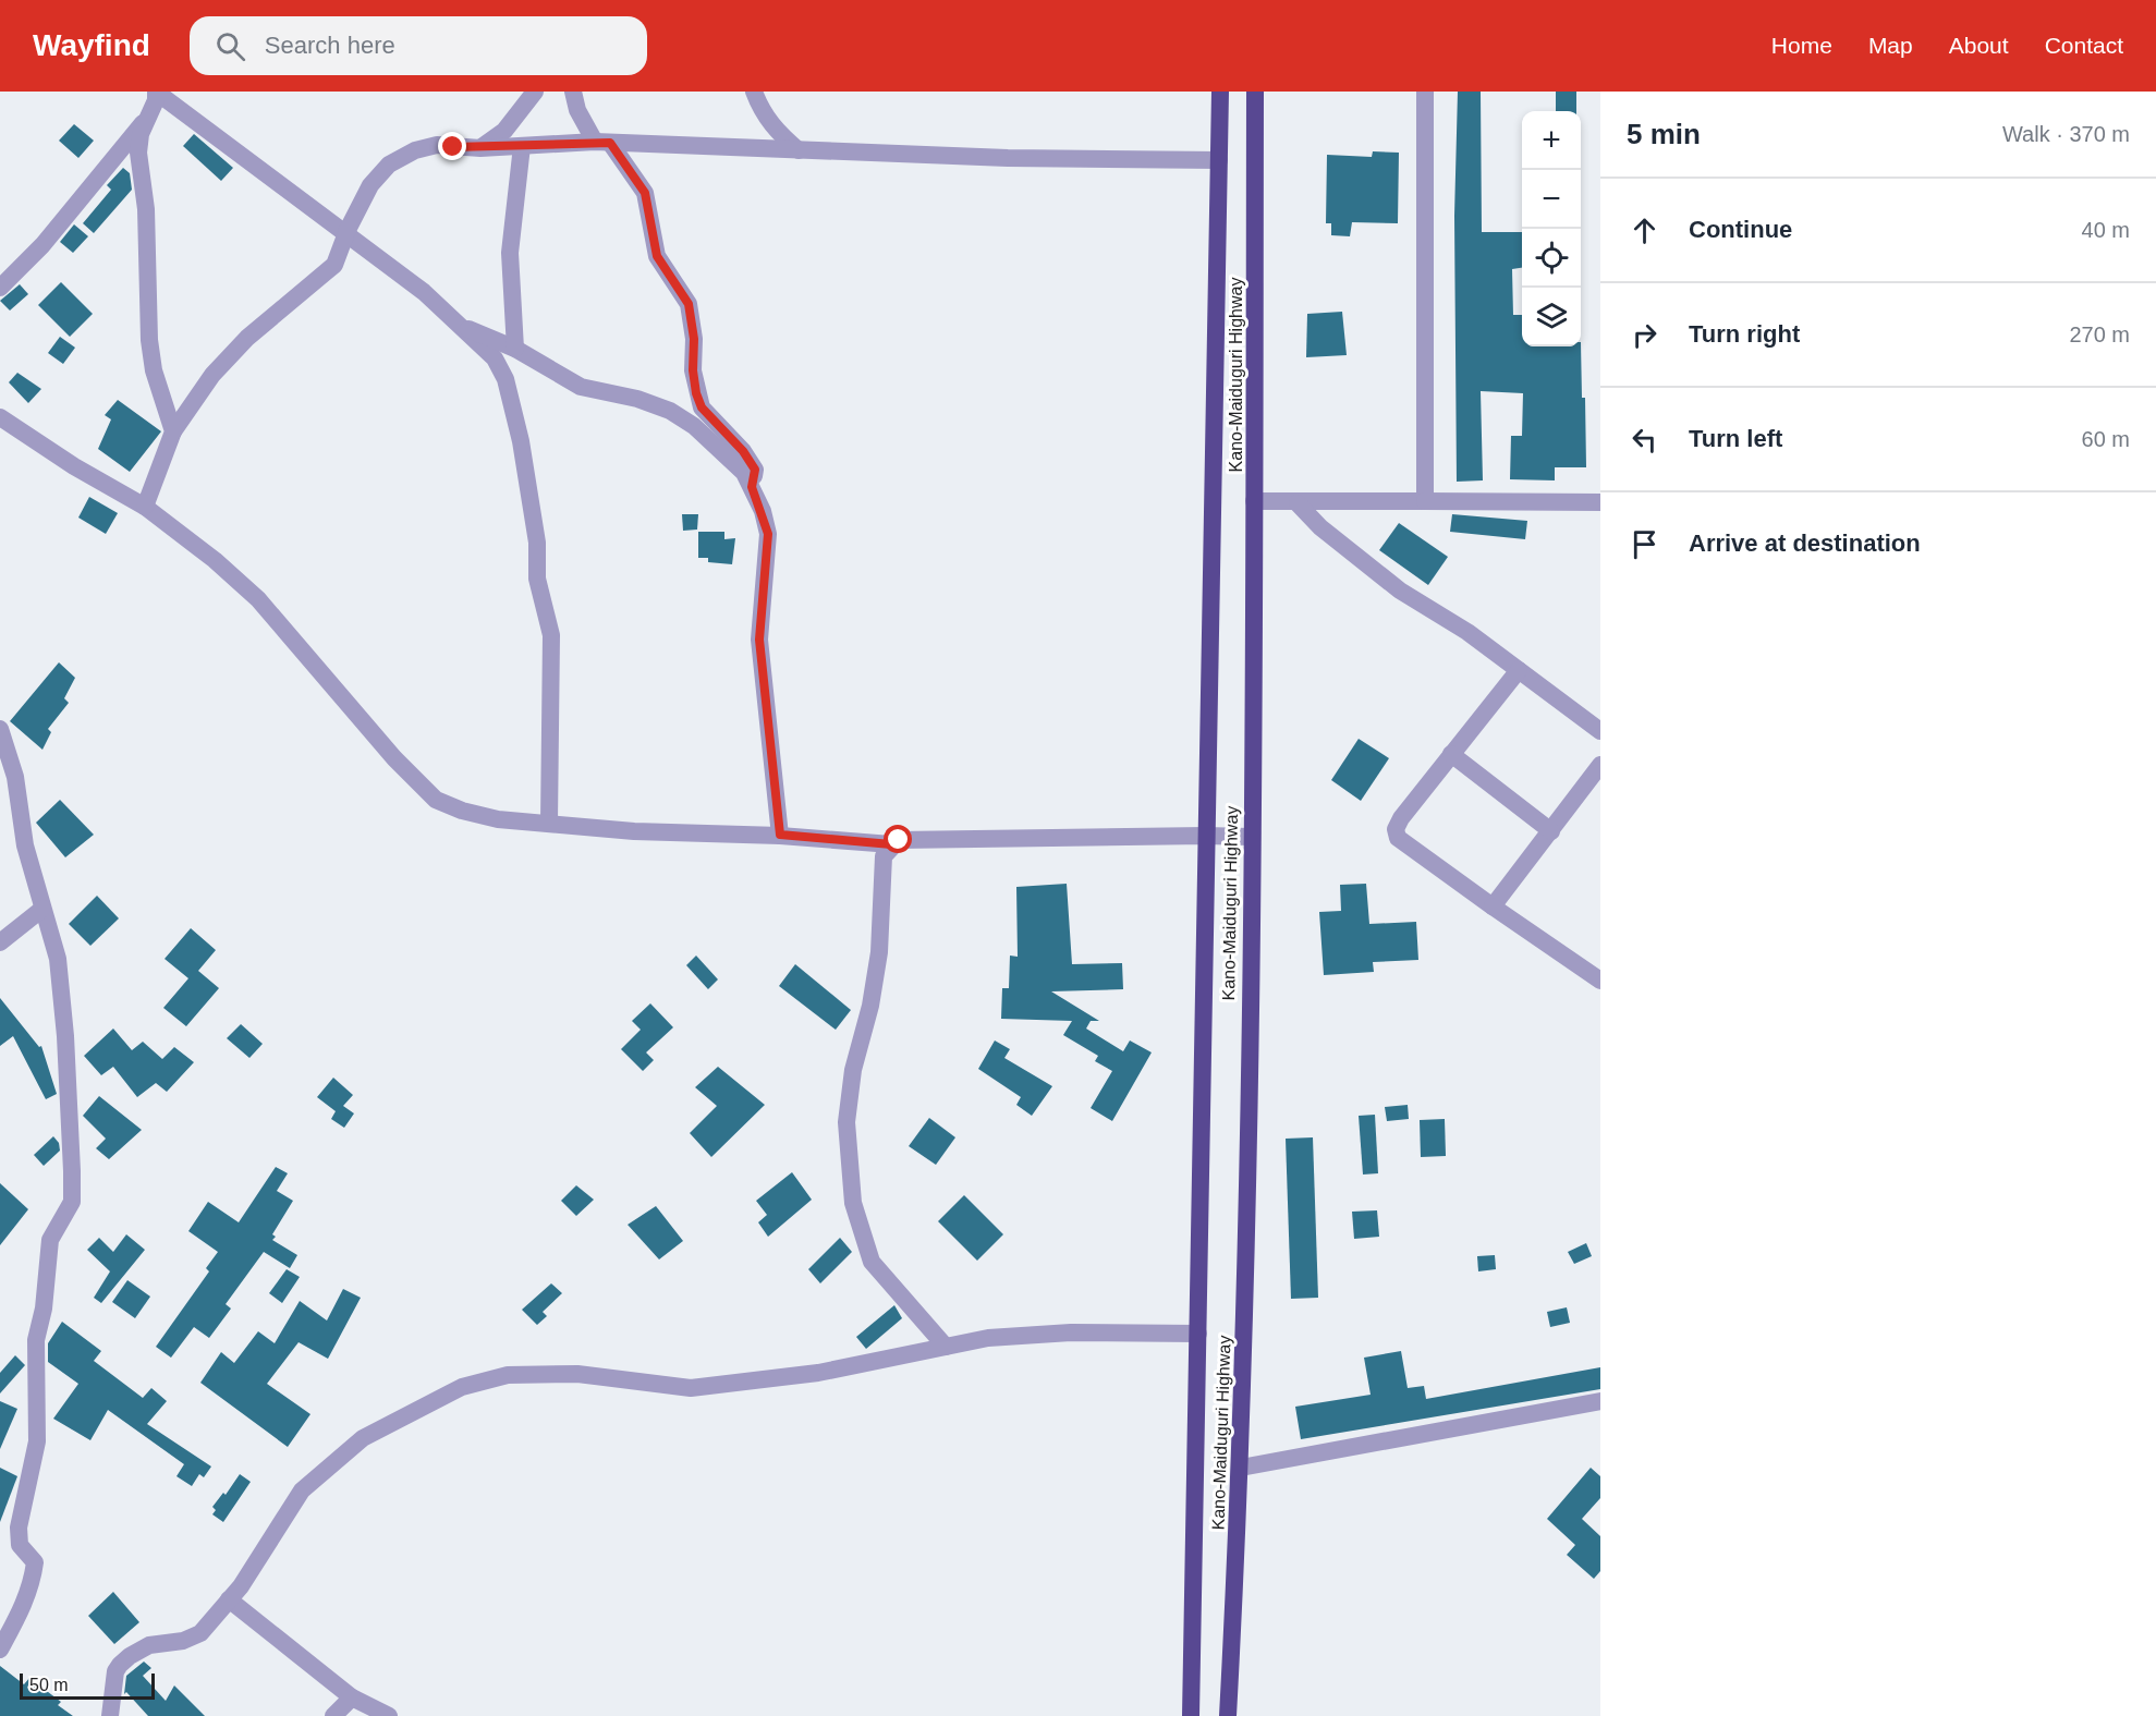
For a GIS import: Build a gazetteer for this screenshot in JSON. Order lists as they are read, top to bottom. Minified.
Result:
{"streets":{"highway":["Kano-Maiduguri Highway"]},"scale_bar":"50 m","page":{"header":"Wayfind","search":"Search here","nav":["Home","Map","About","Contact"],"heading":["5 min","Walk · 370 m"],"map_buttons":["+","−"],"list":[["Continue","40 m"],["Turn right","270 m"],["Turn left","60 m"],"Arrive at destination"],"scale":"50 m"}}
